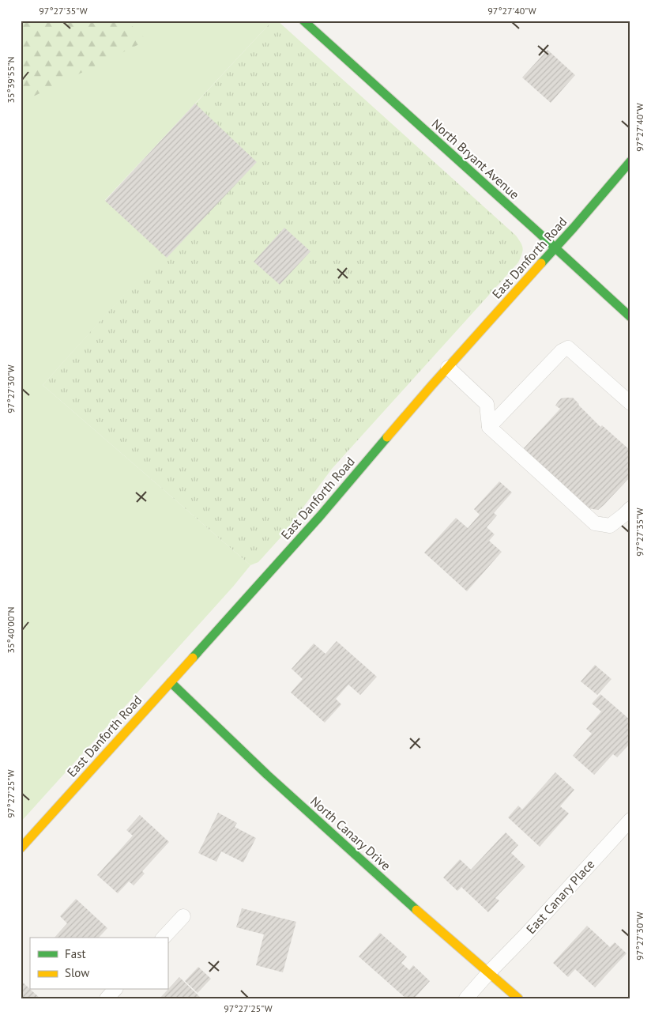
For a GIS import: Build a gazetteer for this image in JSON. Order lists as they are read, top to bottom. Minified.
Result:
{"streets":{"street":["North Bryant Avenue","East Danforth Road","North Canary Drive","East Canary Place"]},"crossings":[["North Bryant Avenue","East Danforth Road"],["East Danforth Road","North Canary Drive"],["North Canary Drive","East Canary Place"]],"legend":["Fast","Slow"],"coordinates":["97°27'35\"W","97°27'40\"W","35°39'55\"N","97°27'30\"W","35°40'00\"N","97°27'25\"W"]}
